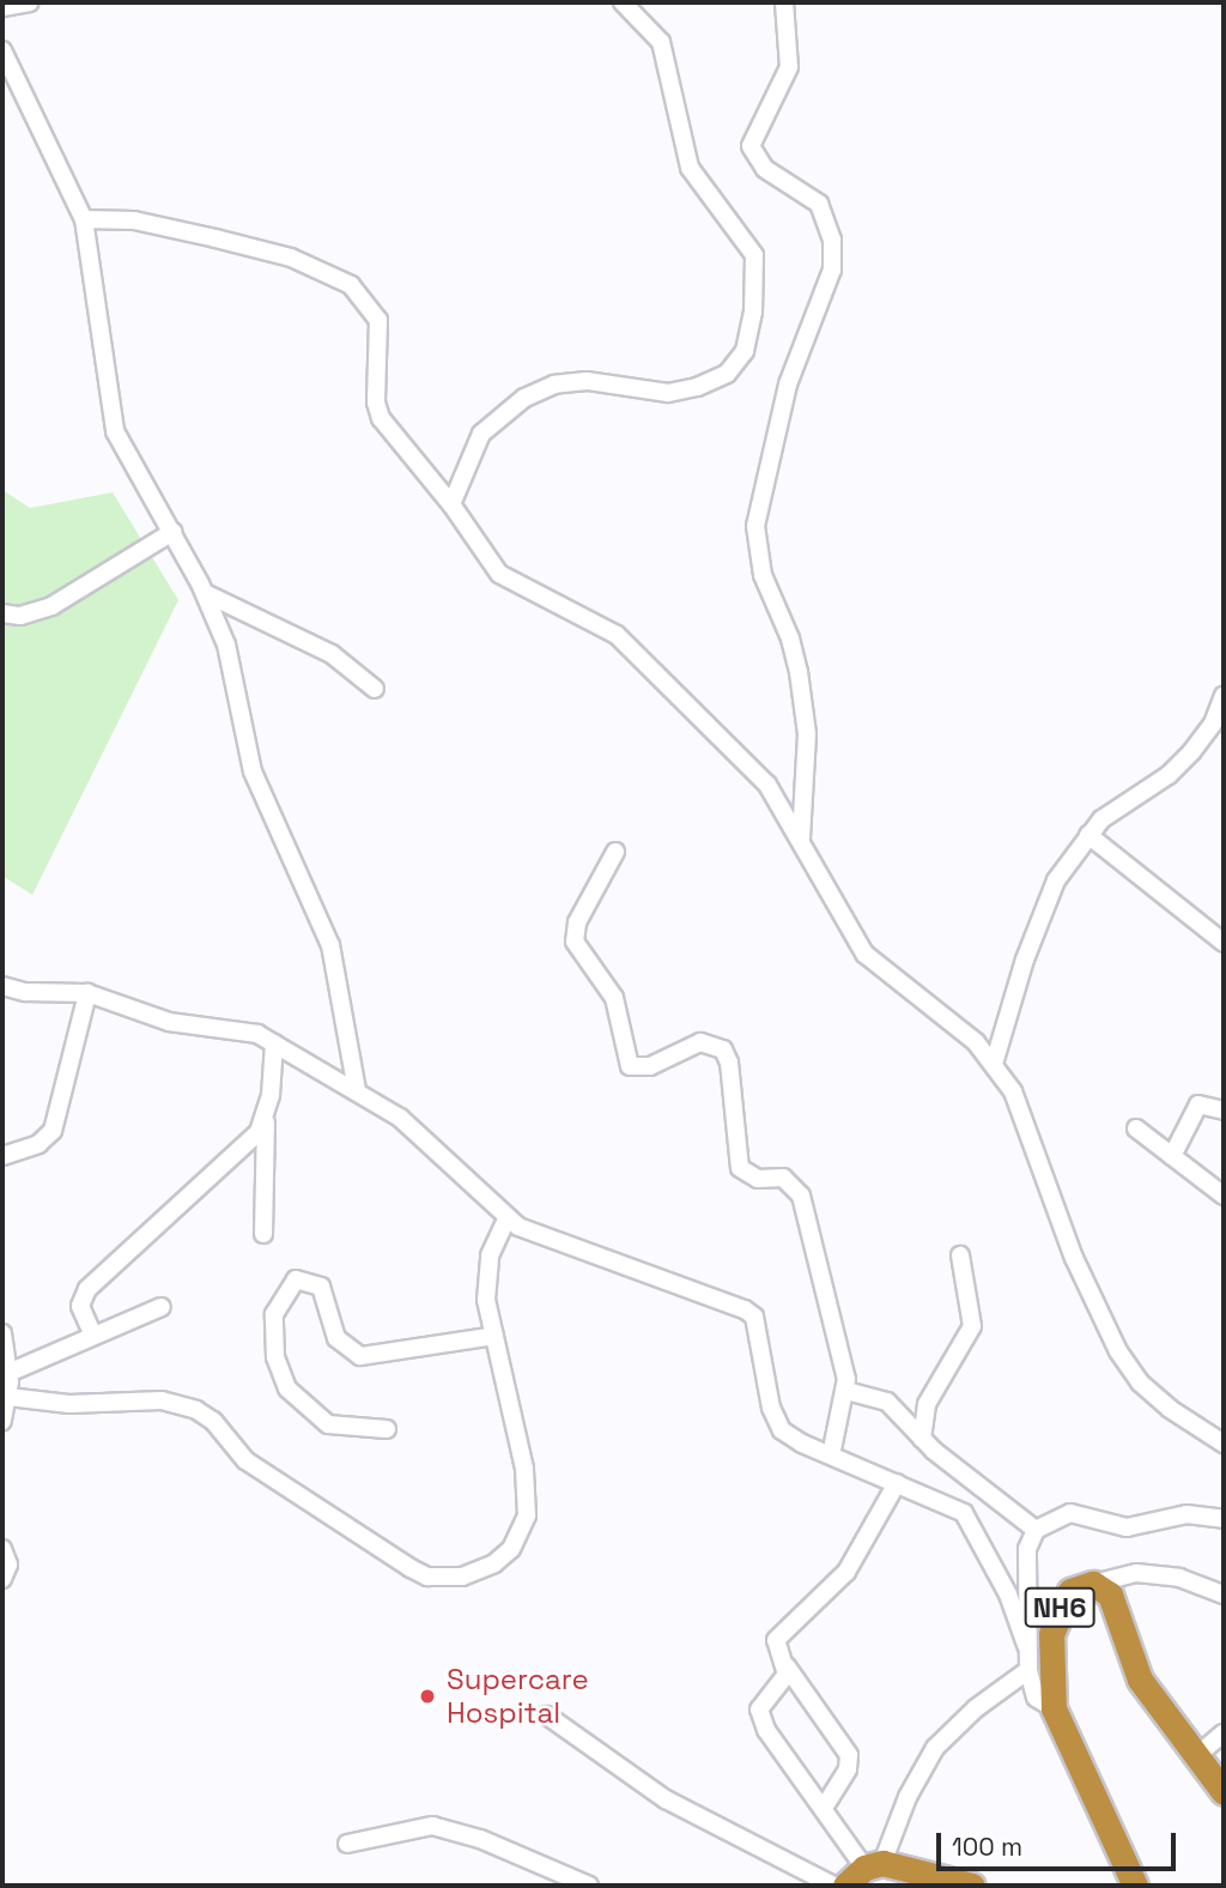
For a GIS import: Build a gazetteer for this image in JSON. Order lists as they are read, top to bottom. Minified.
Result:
{"streets":{"highway":["NH6"]},"places":["Supercare Hospital"],"scale_bar":"100 m"}
